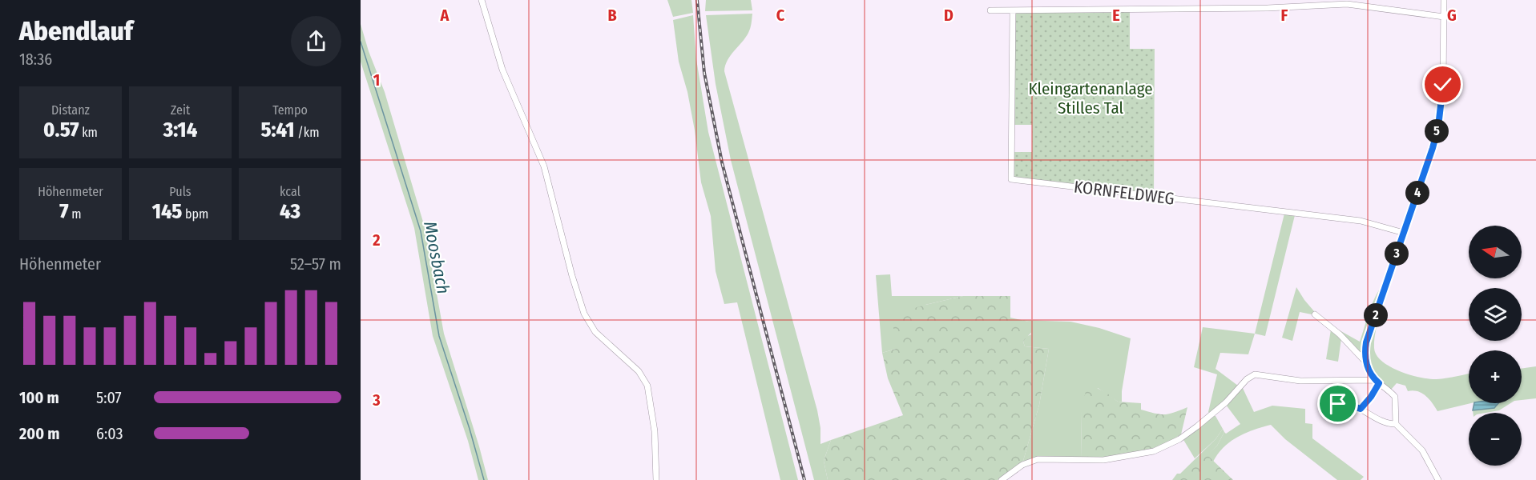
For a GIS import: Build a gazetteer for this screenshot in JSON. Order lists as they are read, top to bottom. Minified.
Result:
{"streets":{"street":["KORNFELDWEG"]},"water":["Moosbach"],"parks":["Kleingartenanlage Stilles Tal"],"north":"left","page":{"heading":["Abendlauf","18:36"],"stats":[["Distanz","0.57 km"],["Zeit","3:14"],["Tempo","5:41 /km"],["Höhenmeter","7 m"],["Puls","145 bpm"],["kcal","43"]],"pins":["5","4","3","2"],"map_buttons":["+","−"],"chart":["Höhenmeter","52–57 m"],"list":[{"name":"100 m","note":"5:07"},{"name":"200 m","note":"6:03"}]},"grid":{"columns":["A","B","C","D","E","F","G"],"rows":["1","2","3"]}}
